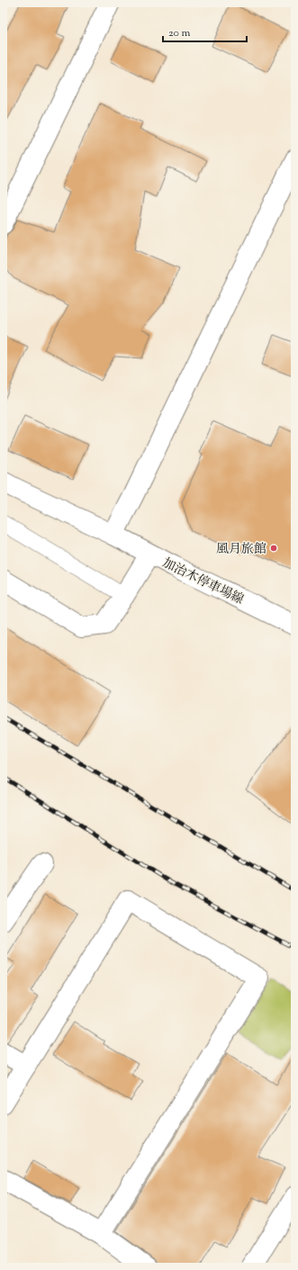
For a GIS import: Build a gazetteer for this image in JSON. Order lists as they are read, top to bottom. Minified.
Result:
{"streets":{"street":["加治木停車場線"]},"places":["風月旅館"],"scale_bar":"20 m"}
